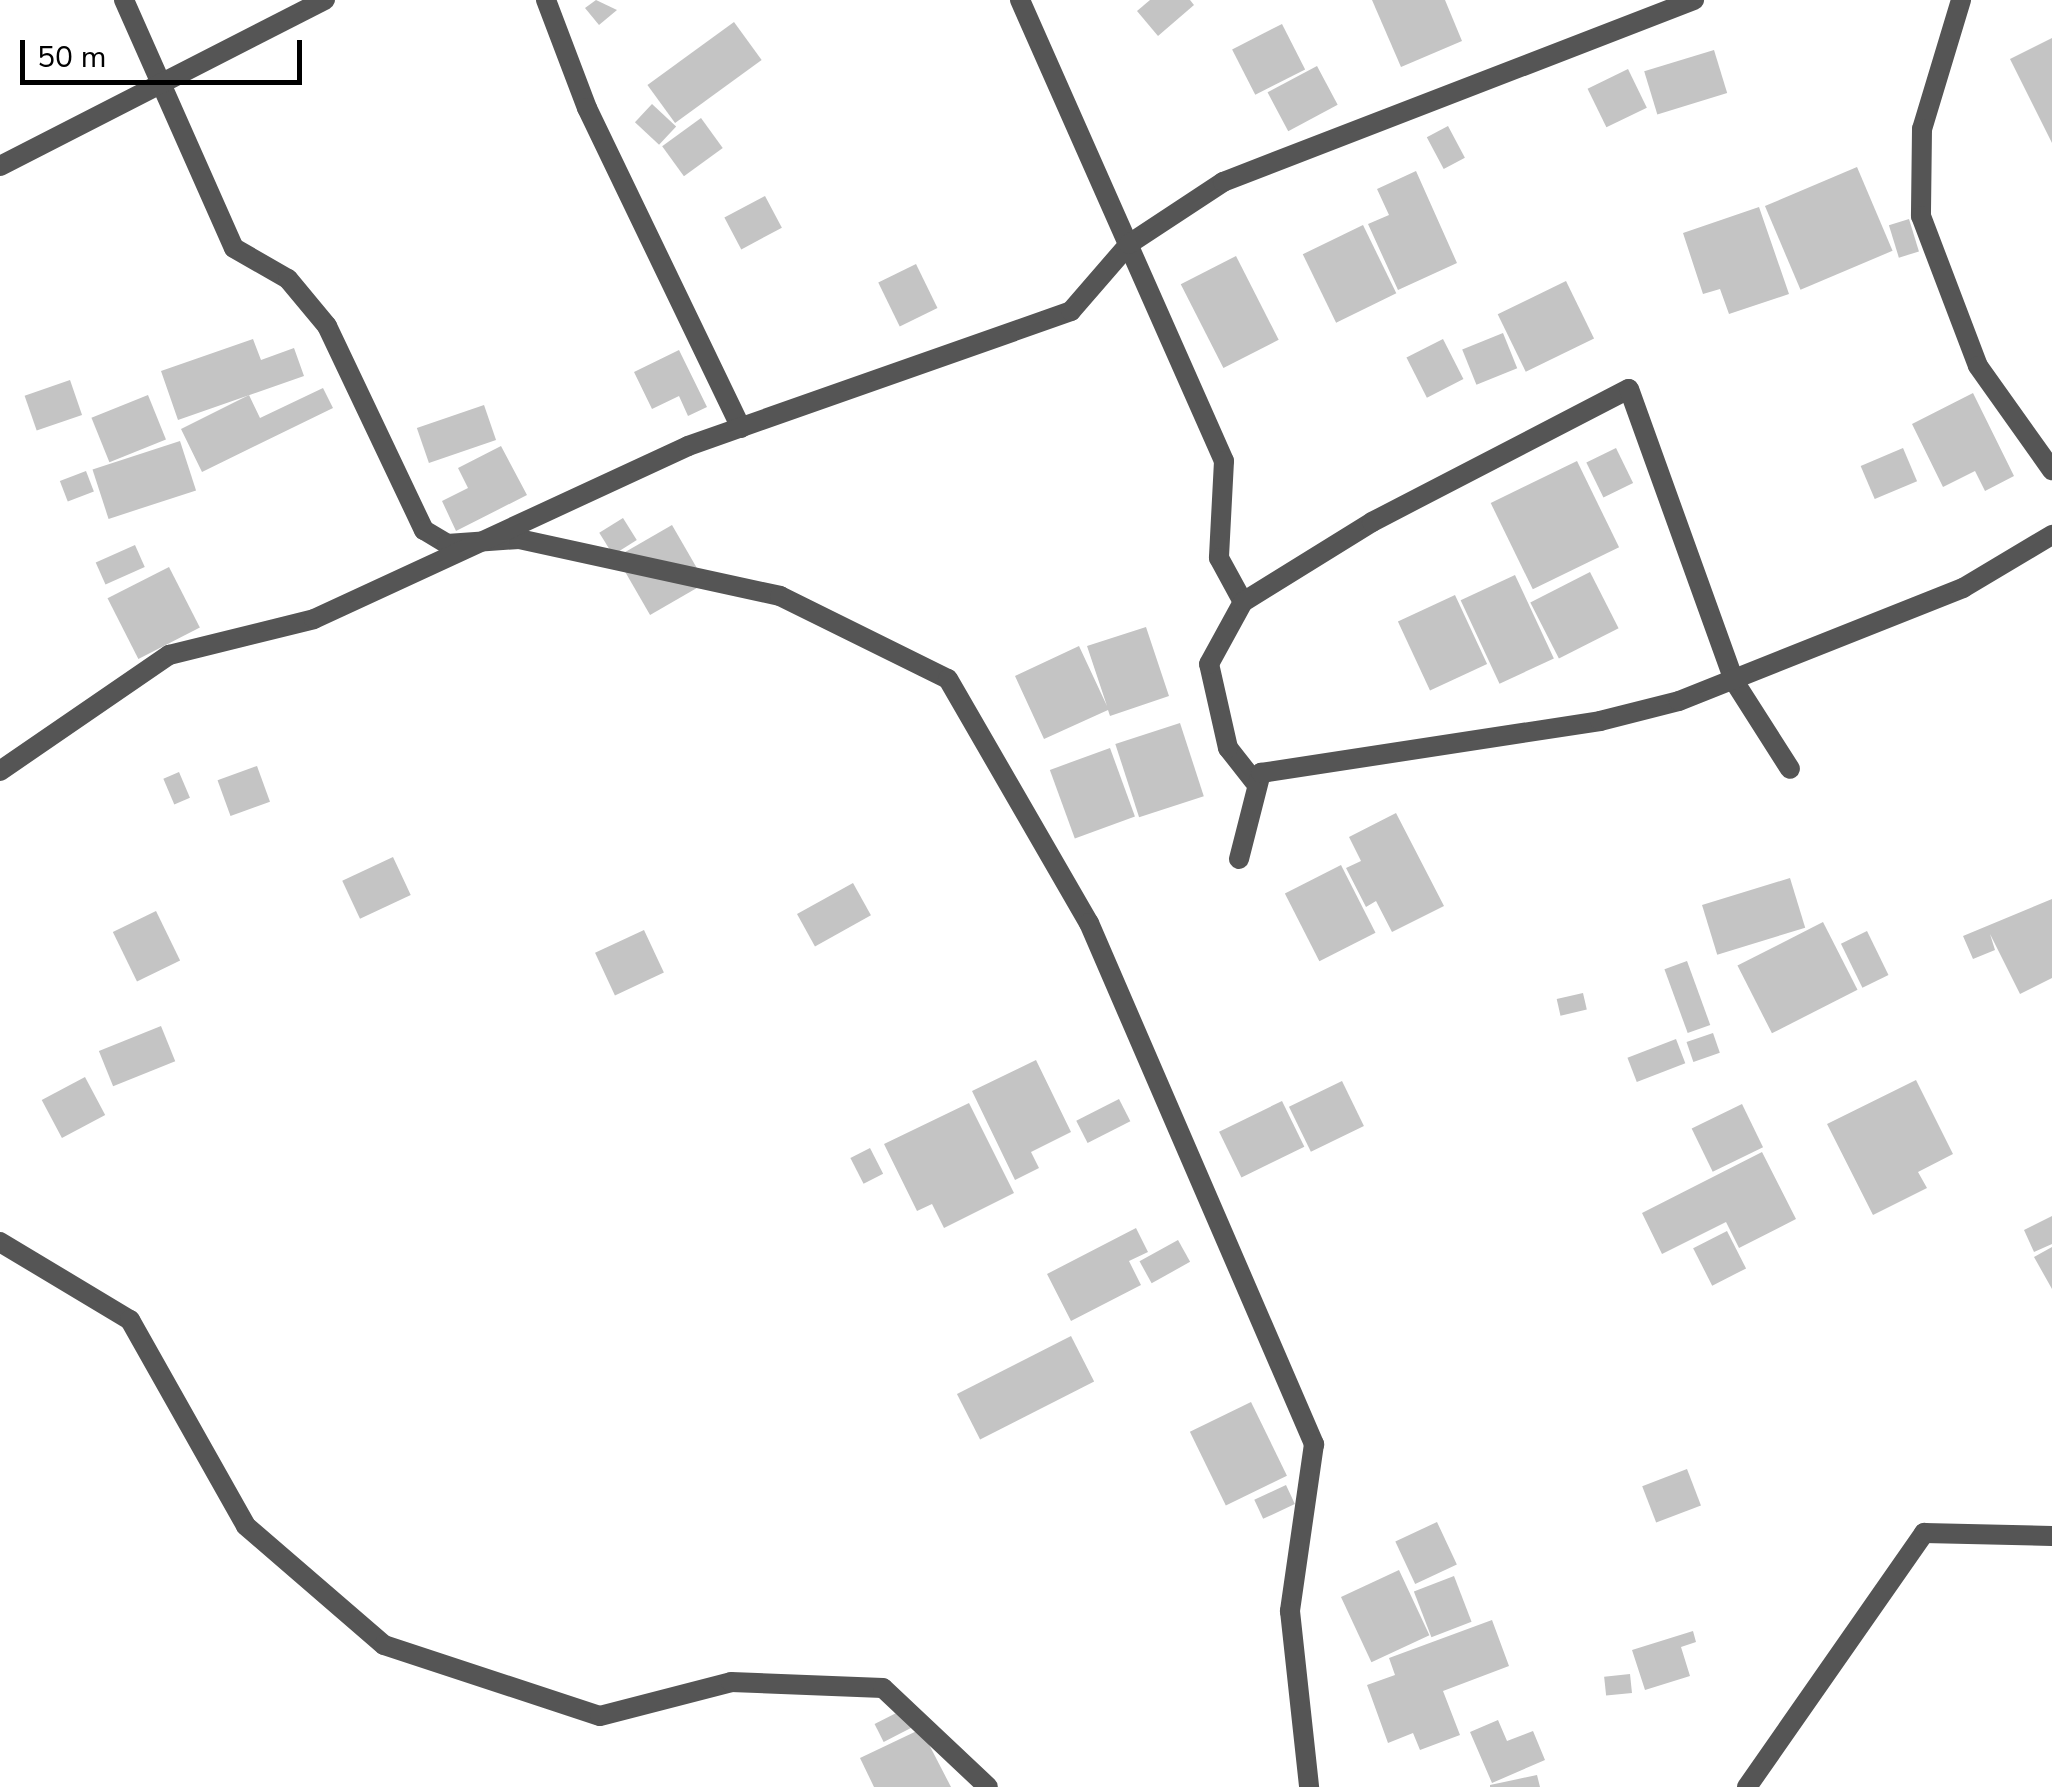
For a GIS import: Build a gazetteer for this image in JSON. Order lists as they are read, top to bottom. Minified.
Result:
{"scale_bar":"50 m"}
